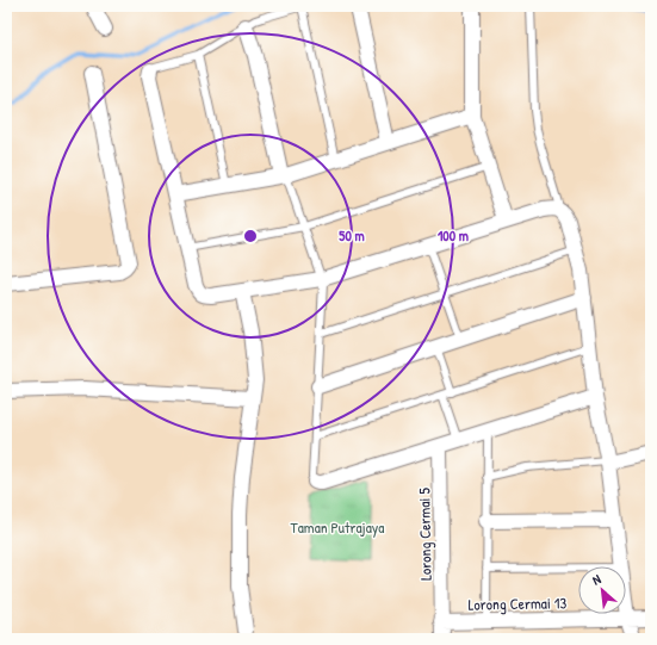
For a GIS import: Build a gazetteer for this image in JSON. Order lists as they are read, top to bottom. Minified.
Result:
{"streets":{"street":["Lorong Cermai 5","Lorong Cermai 13"]},"crossings":[["Lorong Cermai 5","Lorong Cermai 13"]],"parks":["Taman Putrajaya"],"north":"top left","rings":["50 m","100 m"]}
